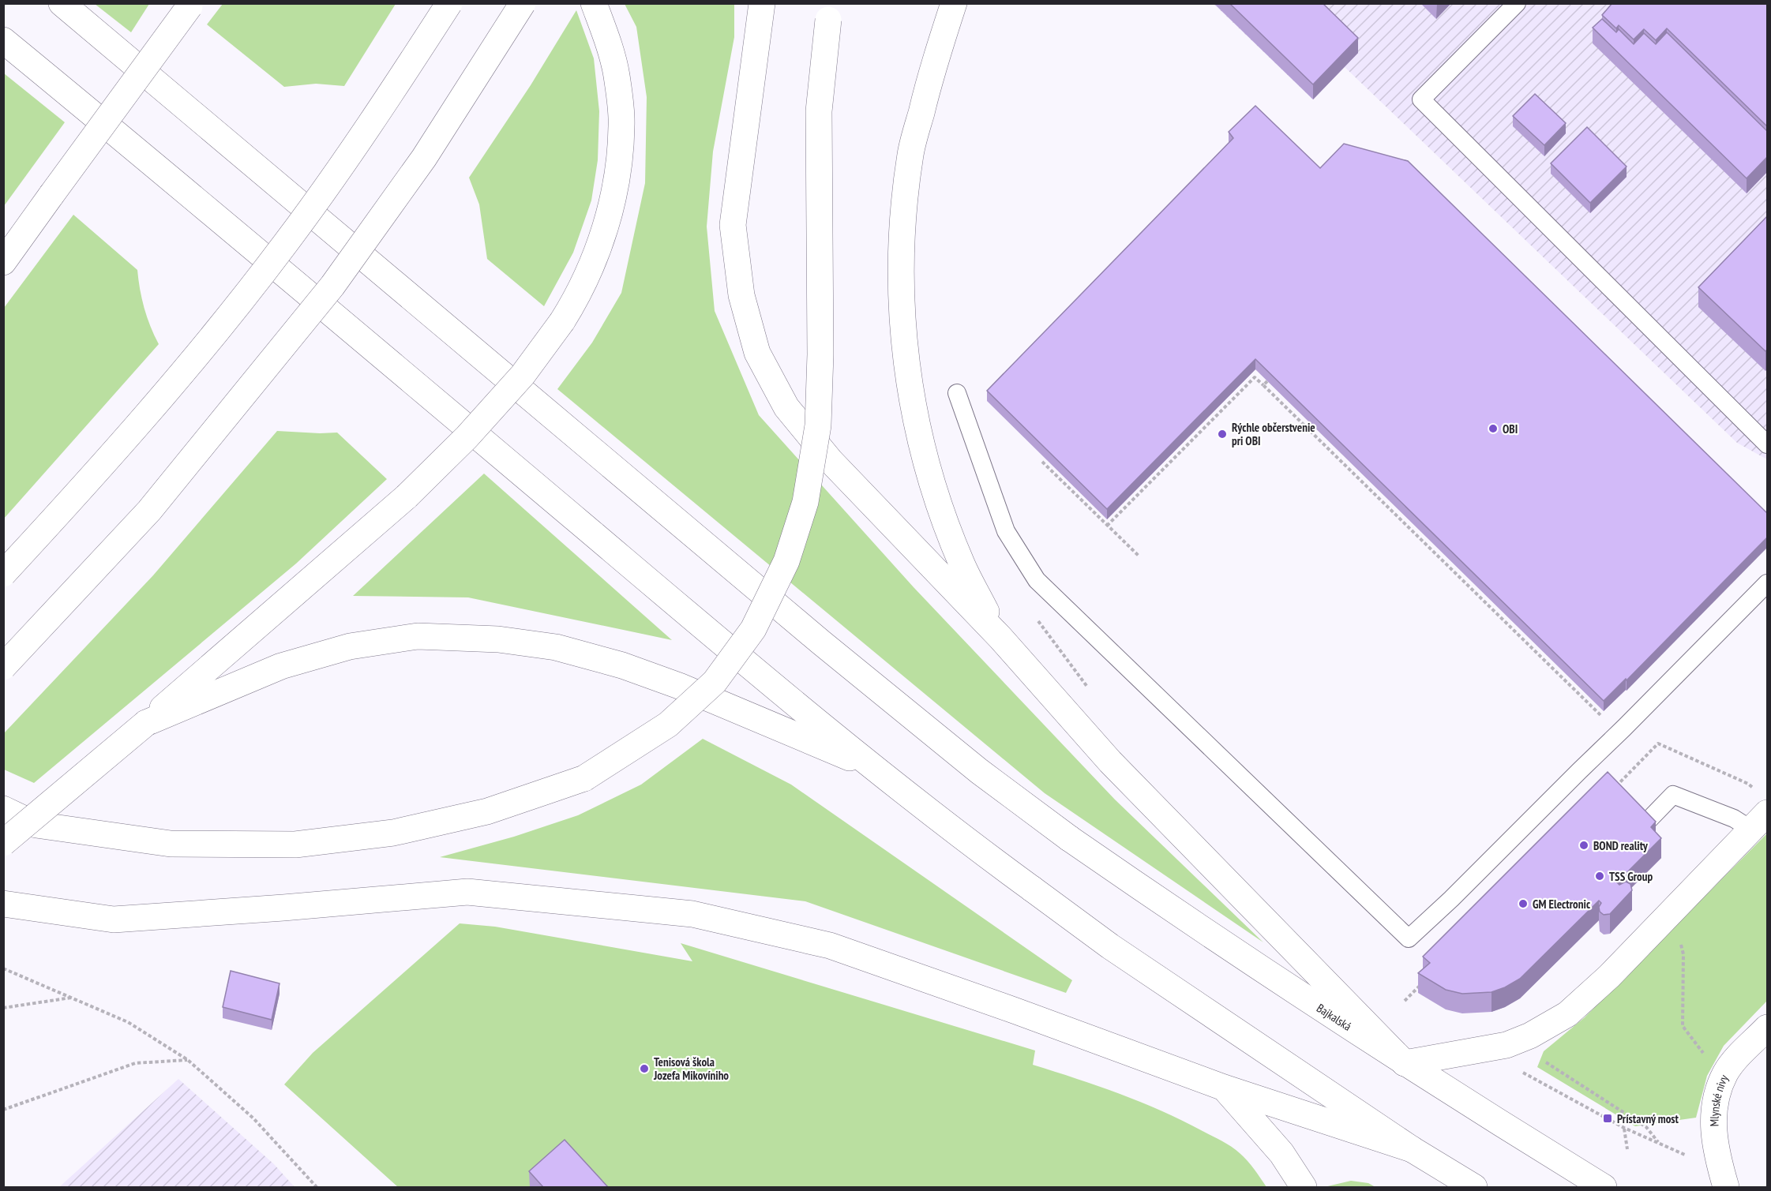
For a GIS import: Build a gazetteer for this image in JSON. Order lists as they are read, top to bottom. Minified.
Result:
{"streets":{"main road":["Bajkalská","Mlynské nivy"]},"places":{"other":["OBI","Rýchle občerstvenie pri OBI","BOND reality","TSS Group","GM Electronic","Tenisová škola Jozefa Mikovíniho"],"transit":["Prístavný most"]}}
